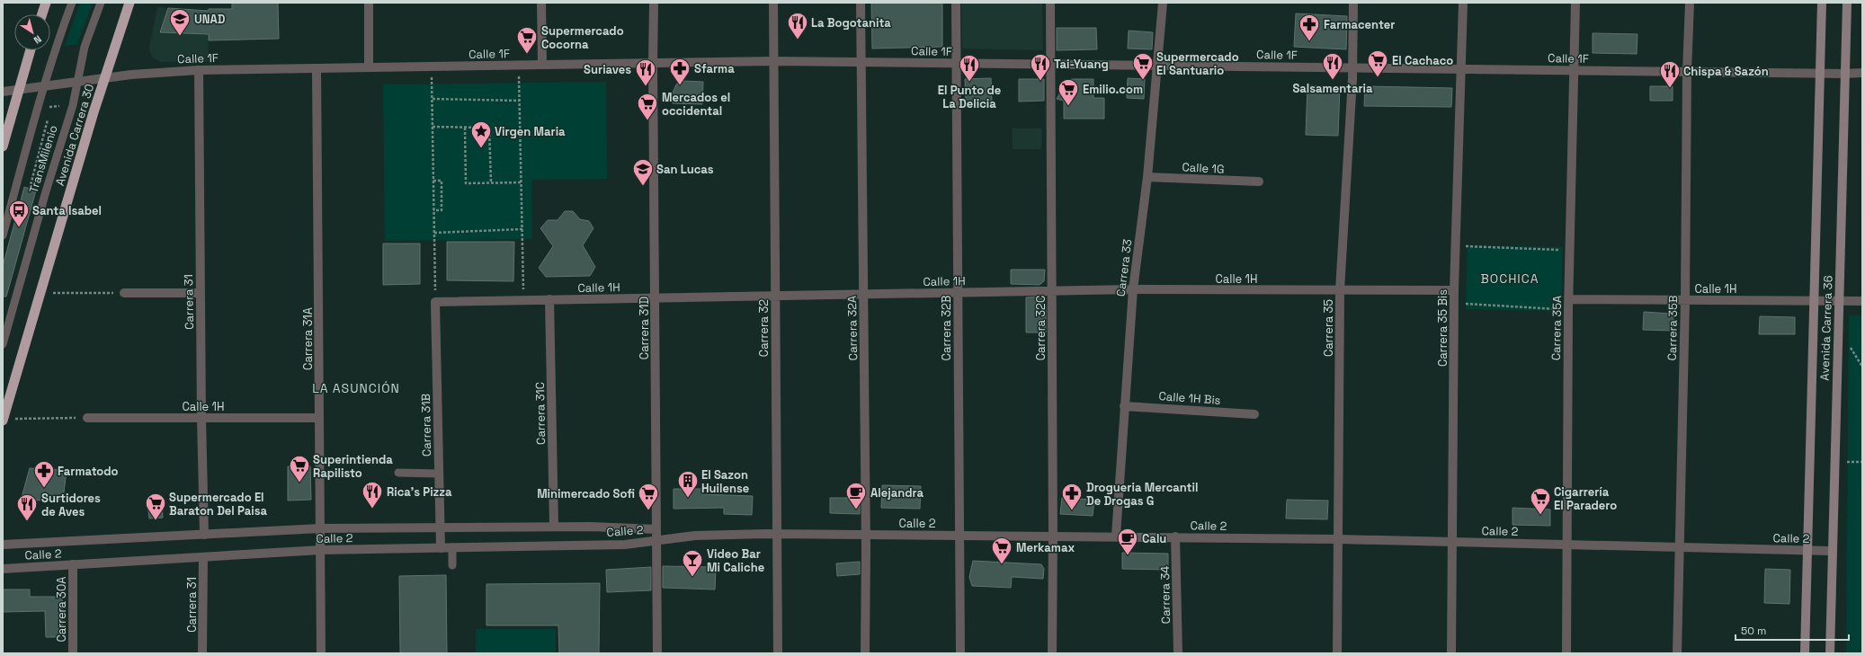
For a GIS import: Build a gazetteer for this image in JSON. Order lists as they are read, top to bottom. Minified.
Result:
{"streets":{"highway":["Avenida Carrera 30"],"main road":["Avenida Carrera 36"],"street":["Calle 1F","Calle 1G","Carrera 33","Calle 1H","Carrera 31","Carrera 31D","Carrera 32","Carrera 32A","Carrera 32B","Carrera 32C","Carrera 35","Carrera 35 Bis","Carrera 35A","Carrera 35B","Carrera 31A","Calle 1H Bis","Carrera 31C","Carrera 31B","Calle 2","Carrera 34","Carrera 30A"],"lane":["TransMilenio"]},"crossings":[["Calle 1F","Avenida Carrera 30"],["Calle 1F","TransMilenio"],["Calle 1F","Carrera 33"],["Calle 1F","Carrera 31"],["Calle 1F","Carrera 31D"],["Calle 1F","Carrera 32"],["Calle 1F","Carrera 32A"],["Calle 1F","Carrera 32B"],["Calle 1F","Carrera 32C"],["Calle 1F","Carrera 35"],["Calle 1F","Carrera 35 Bis"],["Calle 1F","Carrera 35A"],["Calle 1F","Carrera 35B"],["Calle 1F","Avenida Carrera 36"],["Calle 1F","Carrera 31A"],["Calle 1G","Carrera 33"],["Carrera 33","Calle 1H"],["Carrera 33","Calle 1H Bis"],["Carrera 33","Calle 2"],["Calle 1H","Carrera 31"],["Calle 1H","Carrera 31D"],["Calle 1H","Carrera 32"],["Calle 1H","Carrera 32A"],["Calle 1H","Carrera 32B"],["Calle 1H","Carrera 32C"],["Calle 1H","Carrera 35"],["Calle 1H","Carrera 35 Bis"],["Calle 1H","Carrera 35A"],["Calle 1H","Carrera 35B"],["Calle 1H","Avenida Carrera 36"],["Calle 1H","Carrera 31A"],["Calle 1H","Carrera 31C"],["Calle 1H","Carrera 31B"],["Carrera 31","Calle 2"],["Carrera 31D","Calle 2"],["Carrera 32","Calle 2"],["Carrera 32A","Calle 2"],["Carrera 32B","Calle 2"],["Carrera 32C","Calle 2"],["Carrera 35","Calle 2"],["Carrera 35 Bis","Calle 2"],["Carrera 35A","Calle 2"],["Carrera 35B","Calle 2"],["Avenida Carrera 36","Calle 2"],["Carrera 31A","Calle 2"],["Carrera 31C","Calle 2"],["Carrera 31B","Calle 2"],["Calle 2","Carrera 34"],["Calle 2","Carrera 30A"]],"districts":["BOCHICA","LA ASUNCIÓN"],"places":{"school or university":["UNAD","San Lucas"],"restaurant":["La Bogotanita","Salsamentaria","Tai-Yuang","El Punto de La Delicia","Suriaves","Chispa & Sazón","Rica's Pizza","Surtidores de Aves"],"pharmacy":["Farmacenter","Sfarma","Farmatodo","Drogueria Mercantil De Drogas G"],"supermarket":["Supermercado Cocorna","El Cachaco","Supermercado El Santuario","Emilio.com","Mercados el occidental","Superintienda Rapilisto","Minimercado Sofi","Cigarrería El Paradero","Supermercado El Baraton Del Paisa","Merkamax"],"place":["Virgen Maria"],"bus stop":["Santa Isabel"],"building":["El Sazon Huilense"],"cafe":["Alejandra","Calu"],"bar":["Video Bar Mi Caliche"]},"scale_bar":"50 m","north":"bottom right"}
